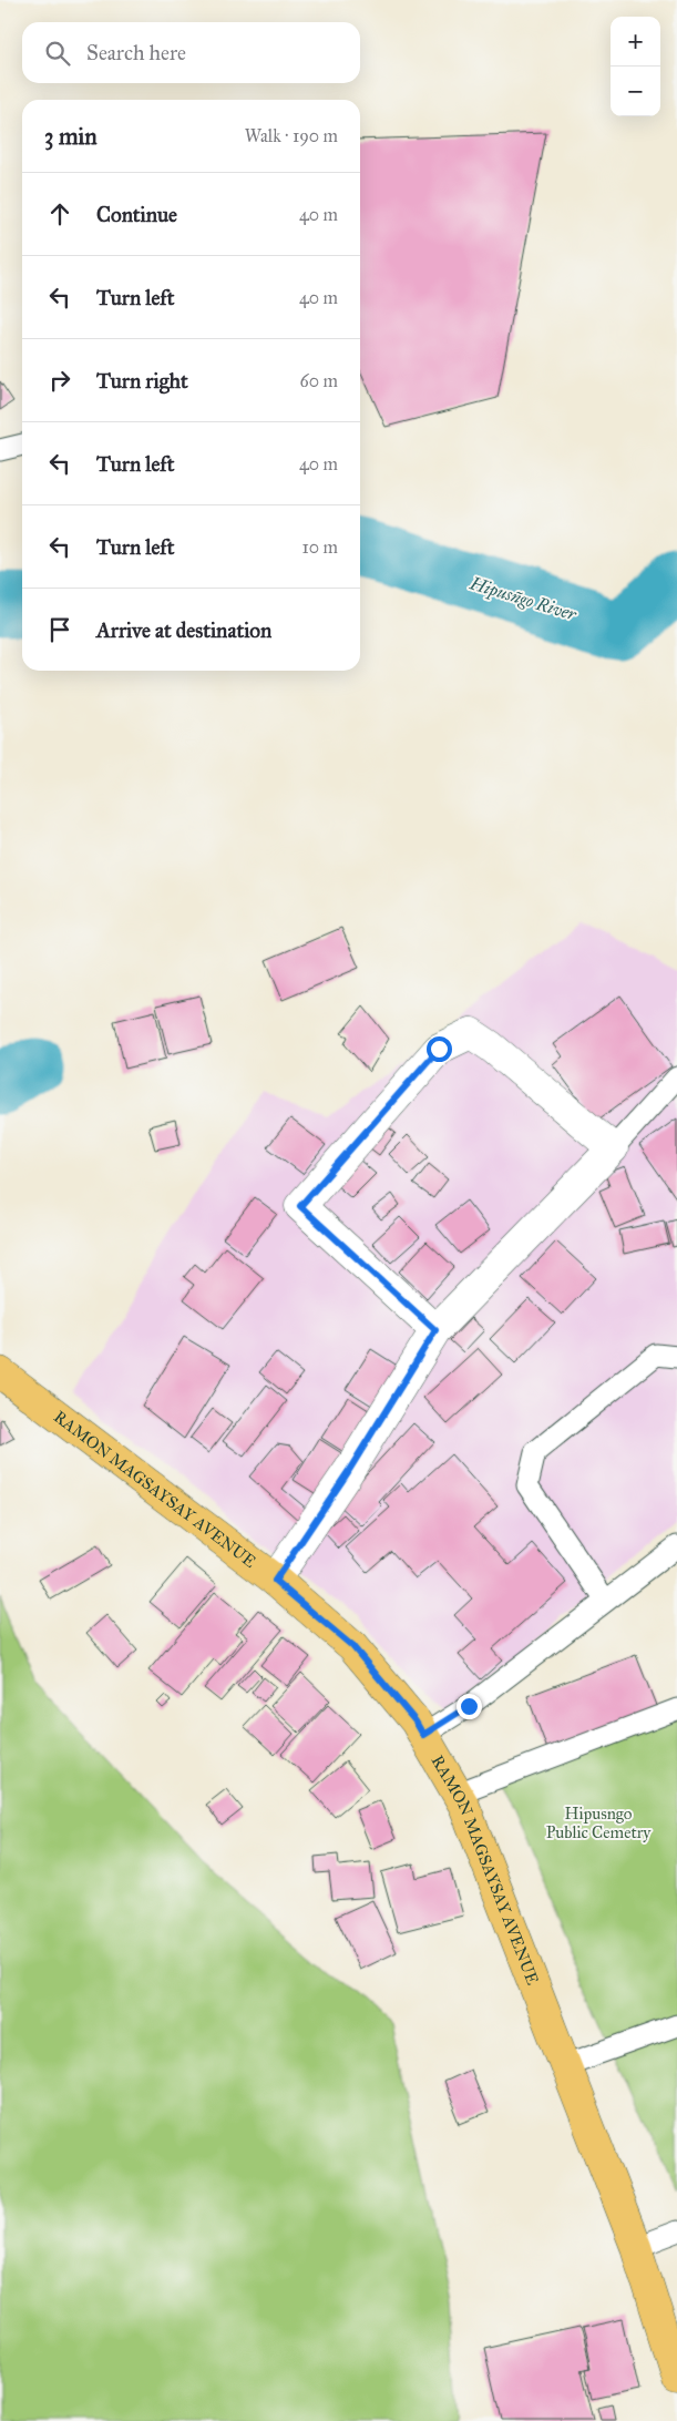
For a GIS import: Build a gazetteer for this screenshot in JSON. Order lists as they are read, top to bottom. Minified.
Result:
{"streets":{"main road":["RAMON MAGSAYSAY AVENUE"]},"water":["Hipusñgo River"],"parks":["Hipusngo Public Cemetry"],"page":{"map_buttons":["+","−"],"search":"Search here","heading":["3 min","Walk · 190 m"],"list":[["Continue","40 m"],["Turn left","40 m"],["Turn right","60 m"],["Turn left","40 m"],["Turn left","10 m"],"Arrive at destination"]}}
